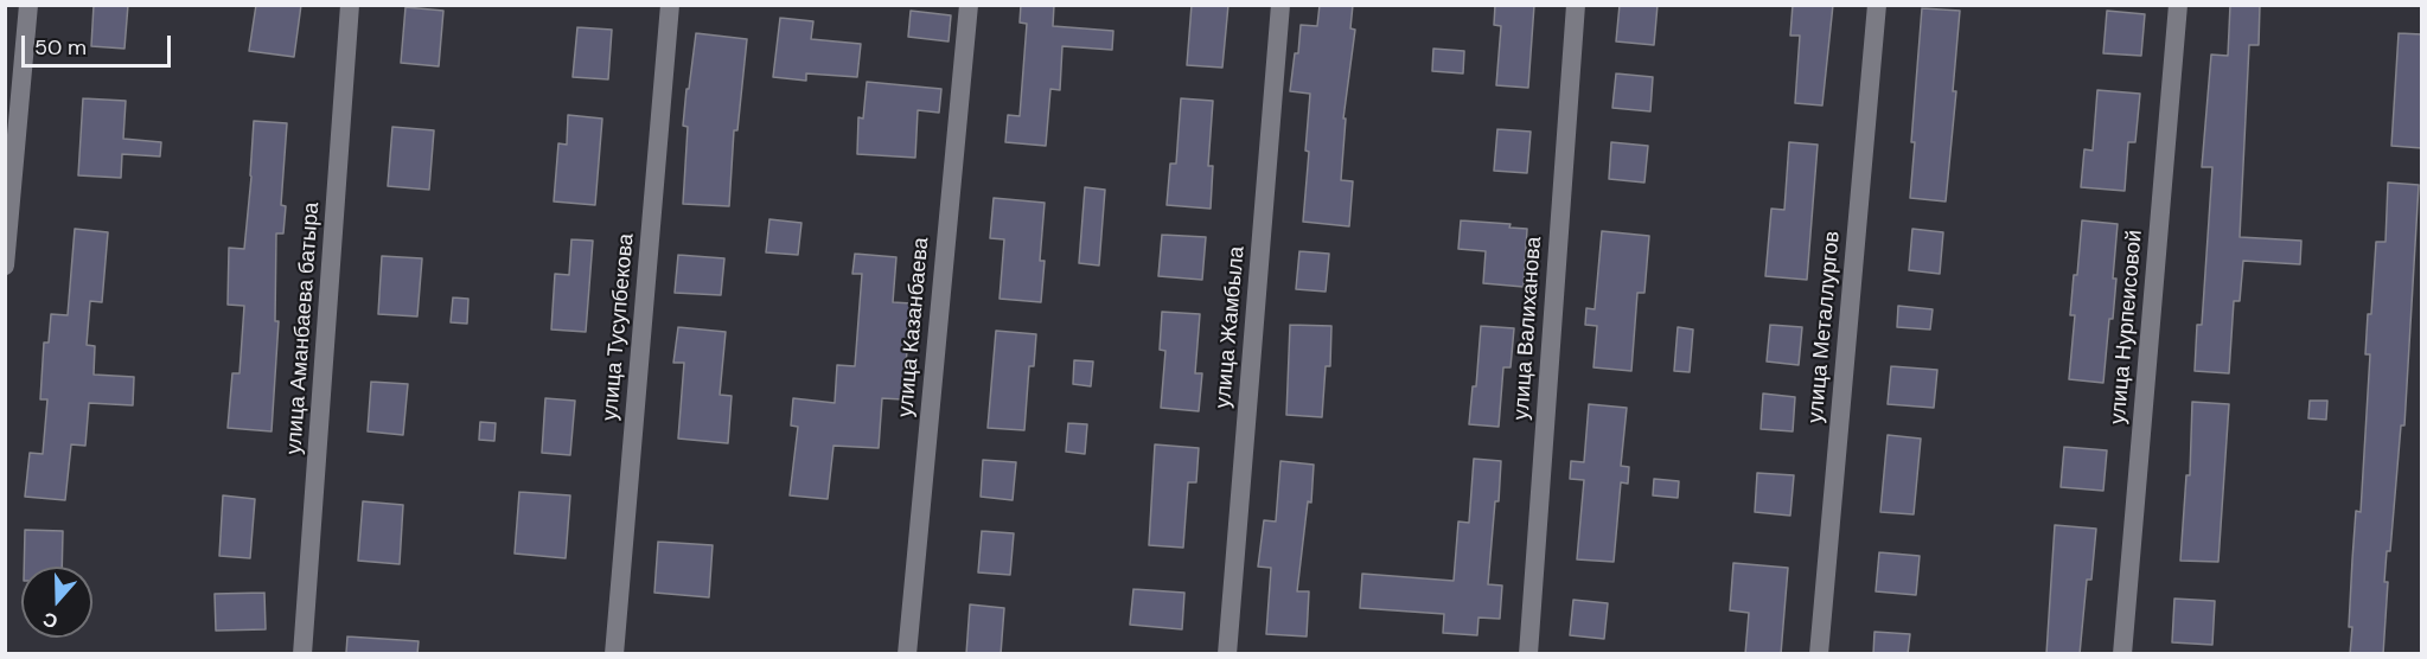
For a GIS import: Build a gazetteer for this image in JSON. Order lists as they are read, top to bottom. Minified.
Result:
{"streets":{"street":["улица Тусупбекова","улица Казанбаева","улица Жамбыла","улица Металлургов","улица Нурпеисовой","улица Аманбаева батыра","улица Валиханова"]},"scale_bar":"50 m","north":"bottom"}
